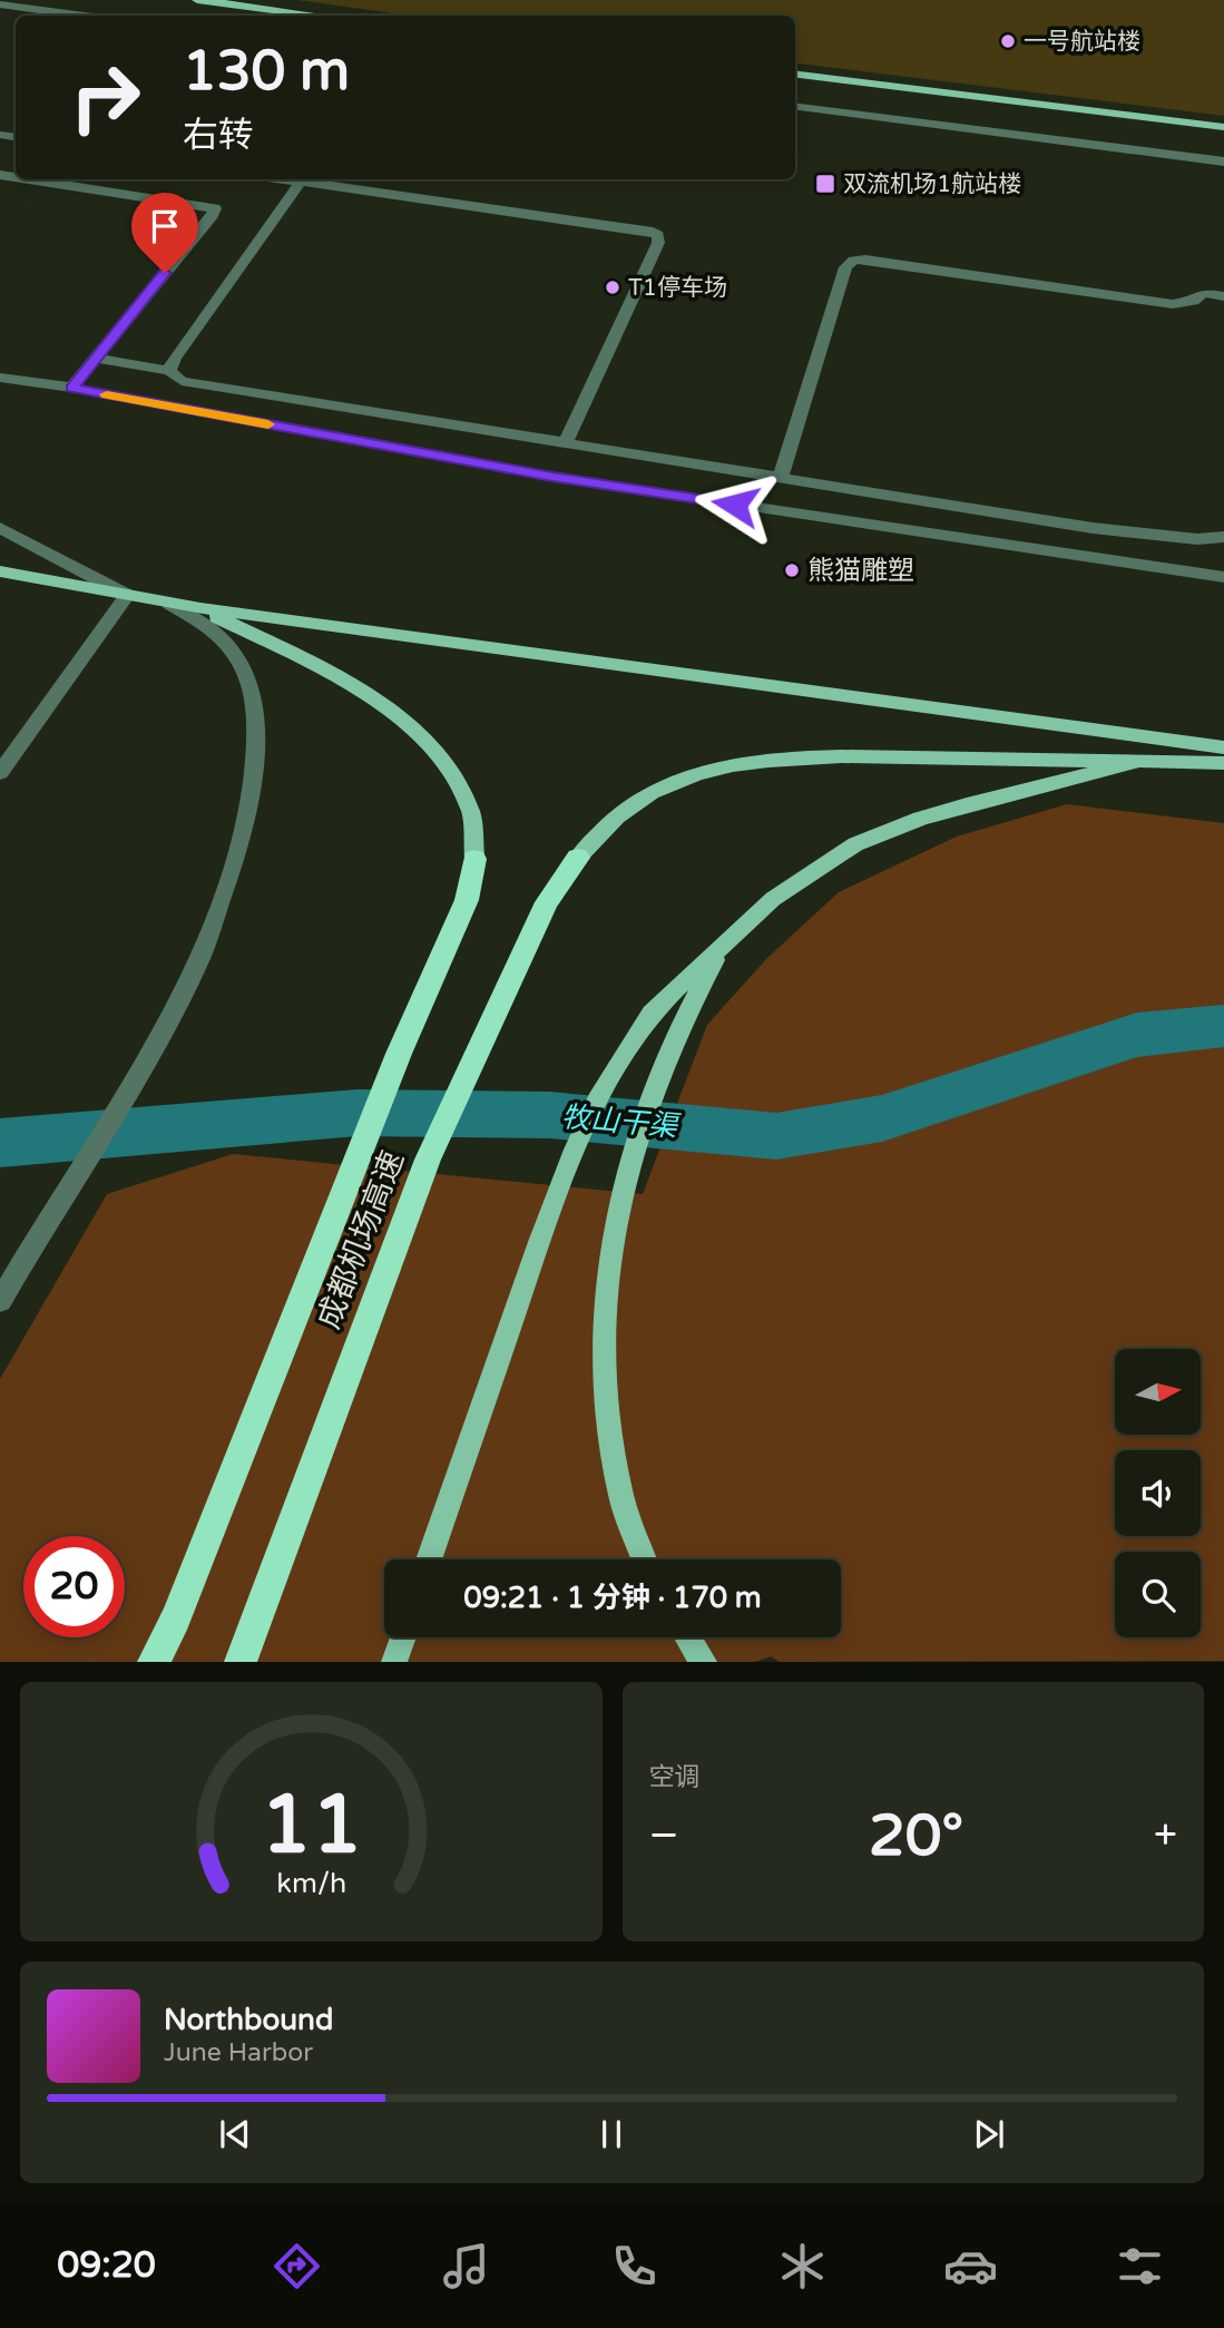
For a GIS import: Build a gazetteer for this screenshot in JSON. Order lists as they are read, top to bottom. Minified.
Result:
{"streets":{"highway":["成都机场高速"]},"water":["牧山干渠"],"places":{"other":["一号航站楼","T1停车场","熊猫雕塑"],"transit":["双流机场1航站楼"]},"north":"right","page":{"turn":["130 m","右转"],"limit":"20","trip":"09:21 · 1 分钟 · 170 m","tile":"空调","heat":["−","20°","+"],"song":["Northbound","June Harbor"],"tabs":"09:20","gauge":["11","km/h"]}}
